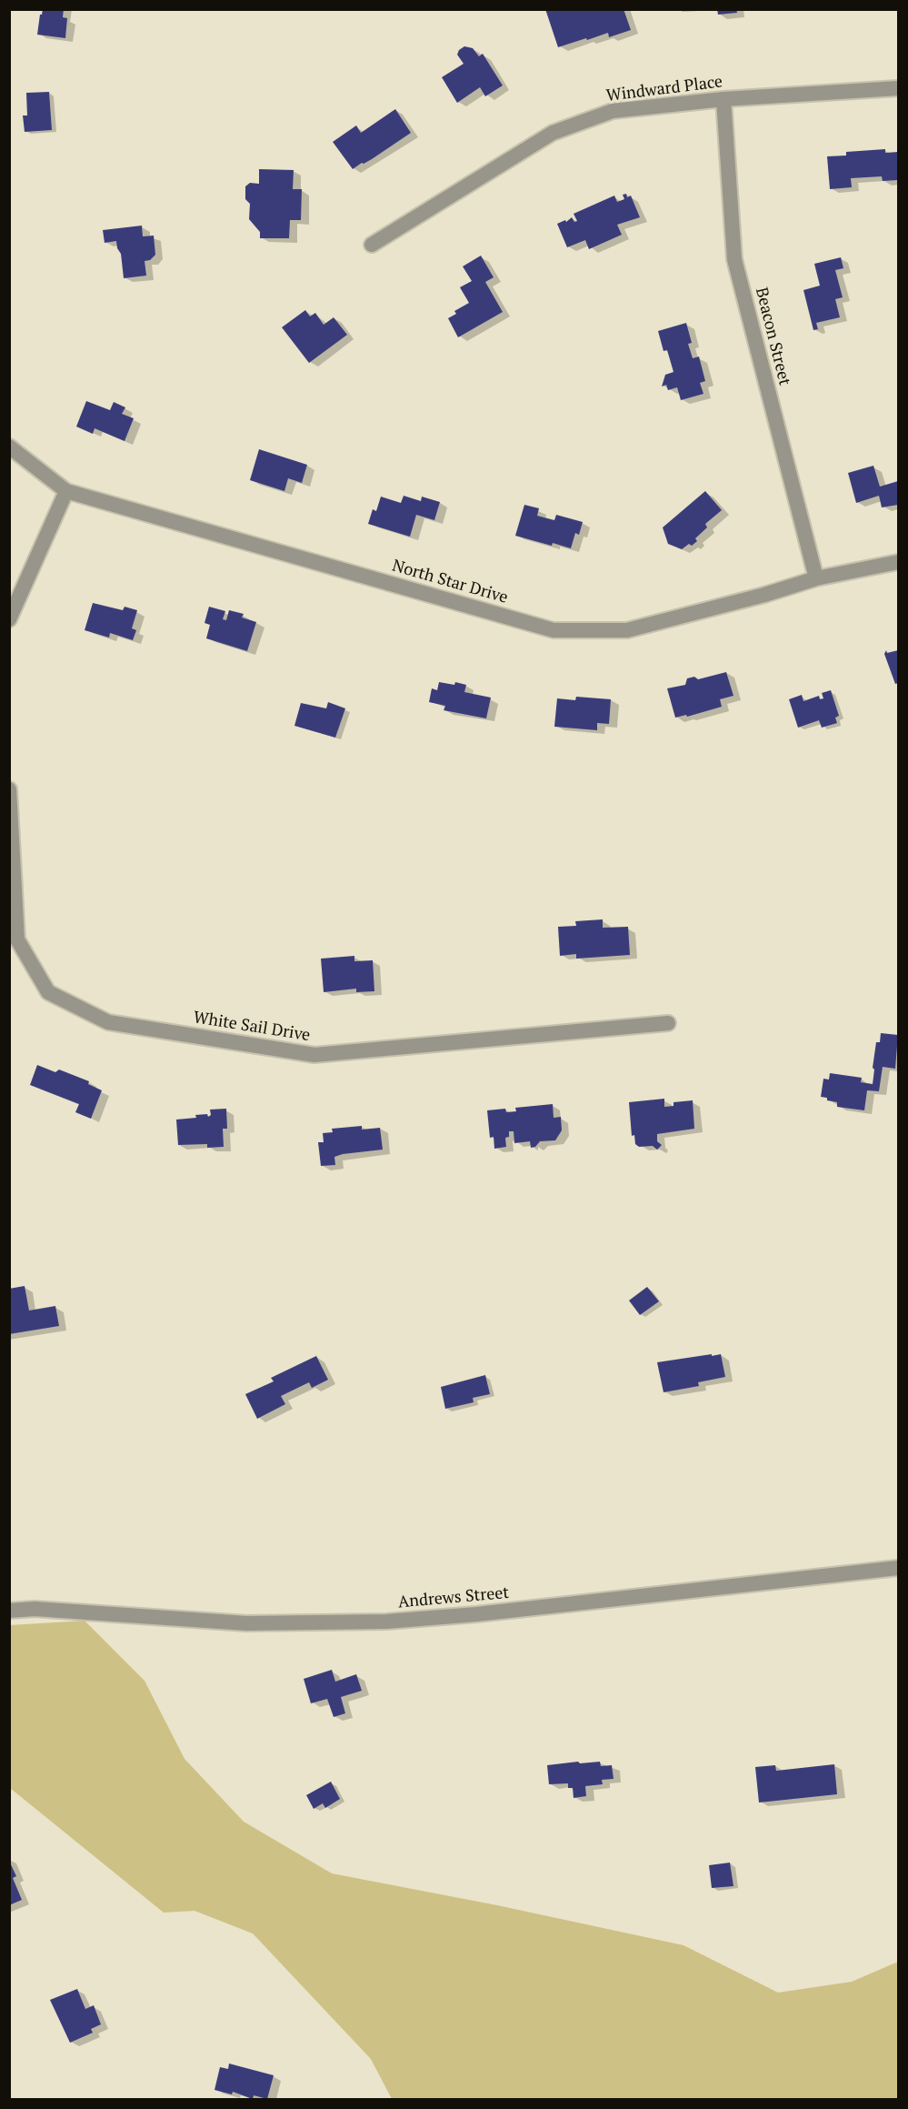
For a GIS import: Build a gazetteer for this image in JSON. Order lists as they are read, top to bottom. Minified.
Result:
{"streets":{"street":["Windward Place","Beacon Street","North Star Drive","White Sail Drive","Andrews Street"]},"crossings":[["Windward Place","Beacon Street"],["Beacon Street","North Star Drive"]]}
